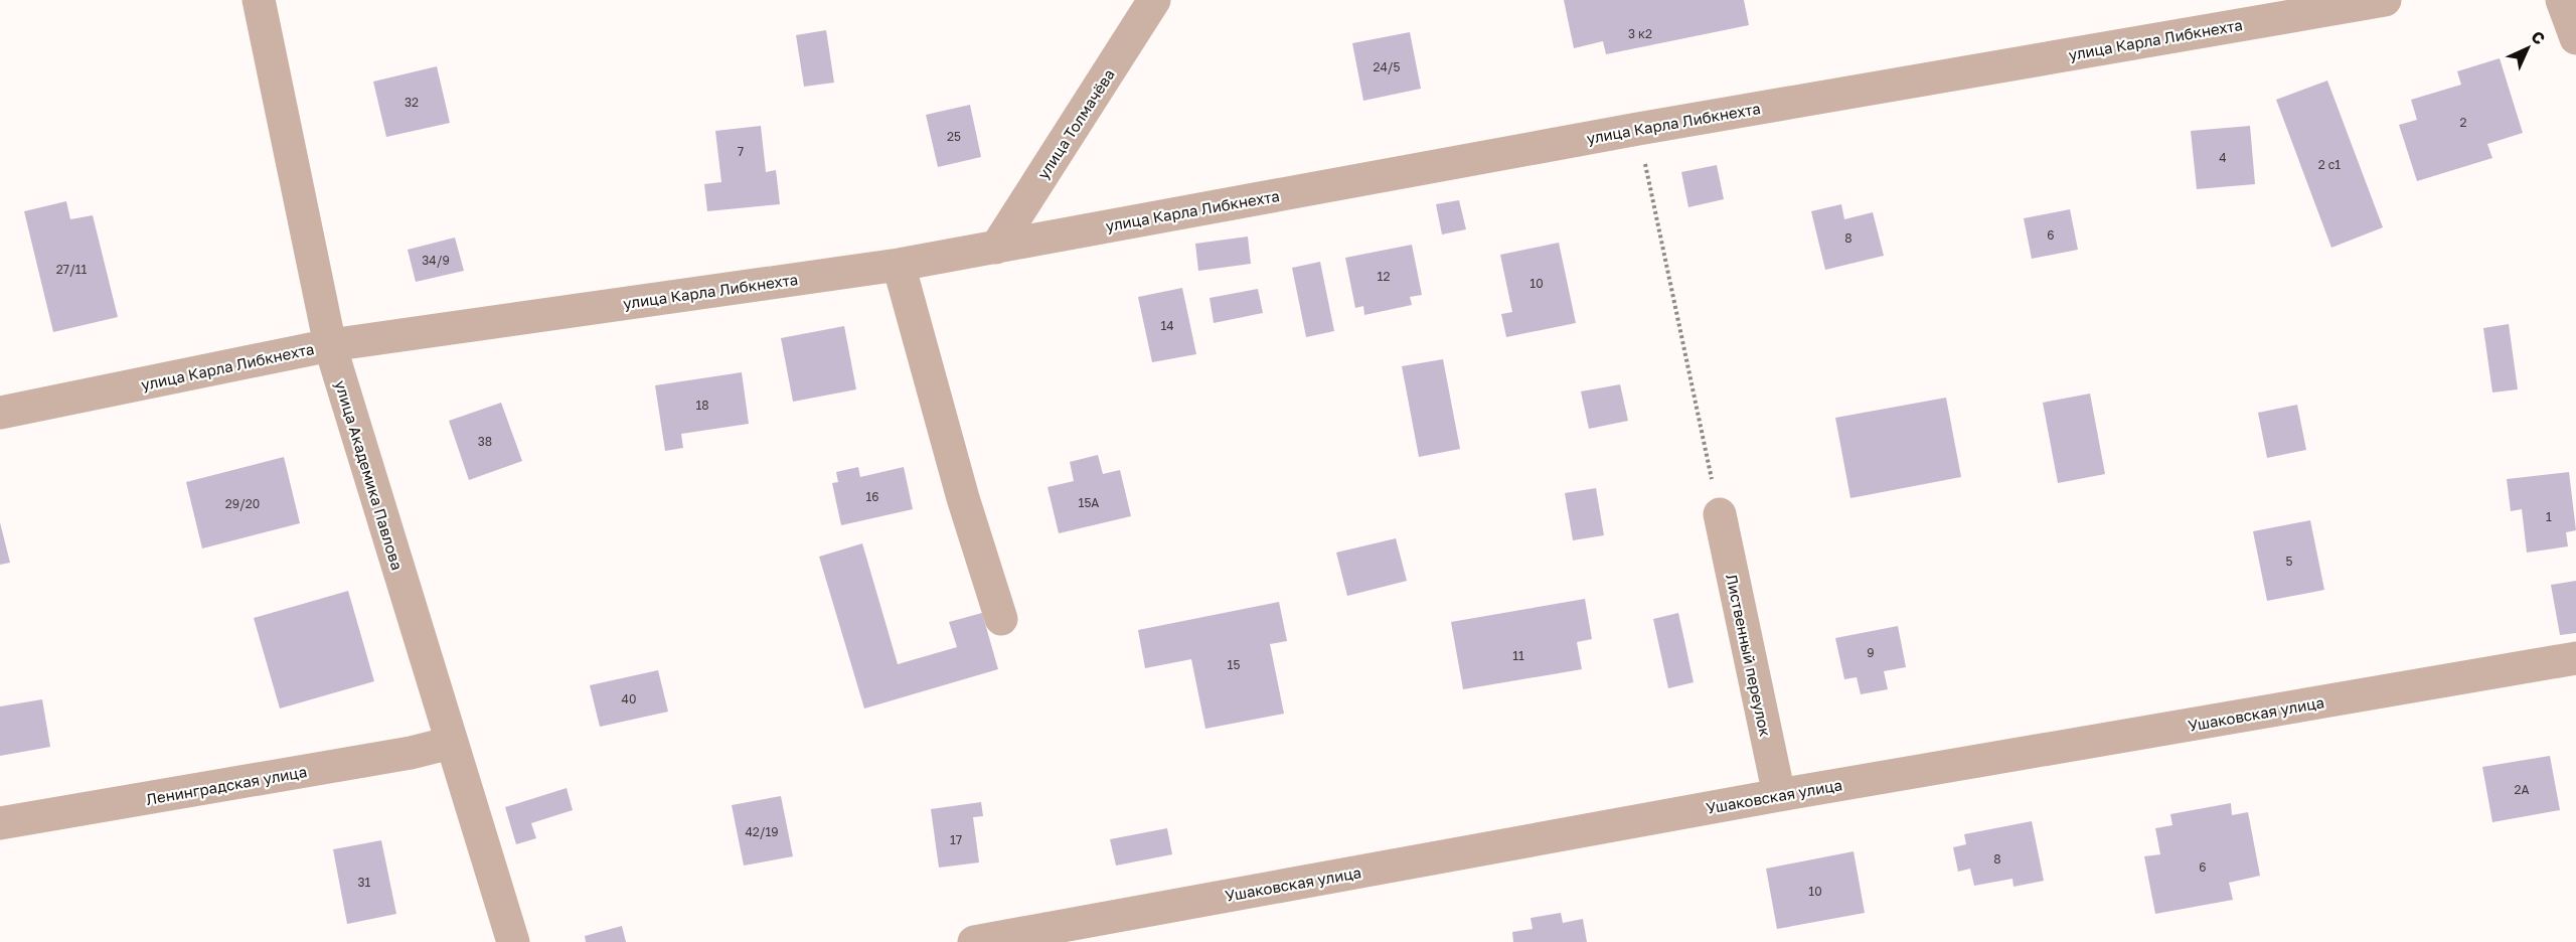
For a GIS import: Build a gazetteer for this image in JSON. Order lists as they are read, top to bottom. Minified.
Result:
{"streets":{"street":["улица Карла Либкнехта","улица Толмачёва","улица Академика Павлова","Лиственный переулок","Ушаковская улица","Ленинградская улица"]},"crossings":[["улица Карла Либкнехта","улица Толмачёва"],["улица Карла Либкнехта","улица Академика Павлова"],["улица Академика Павлова","Ленинградская улица"],["Лиственный переулок","Ушаковская улица"]],"house_numbers":["3 к2","24/5","32","2","25","7","4","2 с1","6","8","34/9","27/11","12","10","14","18","38","16","15А","29/20","1","5","9","11","15","40","2А","42/19","17","8","6","31","10"],"north":"top right"}
